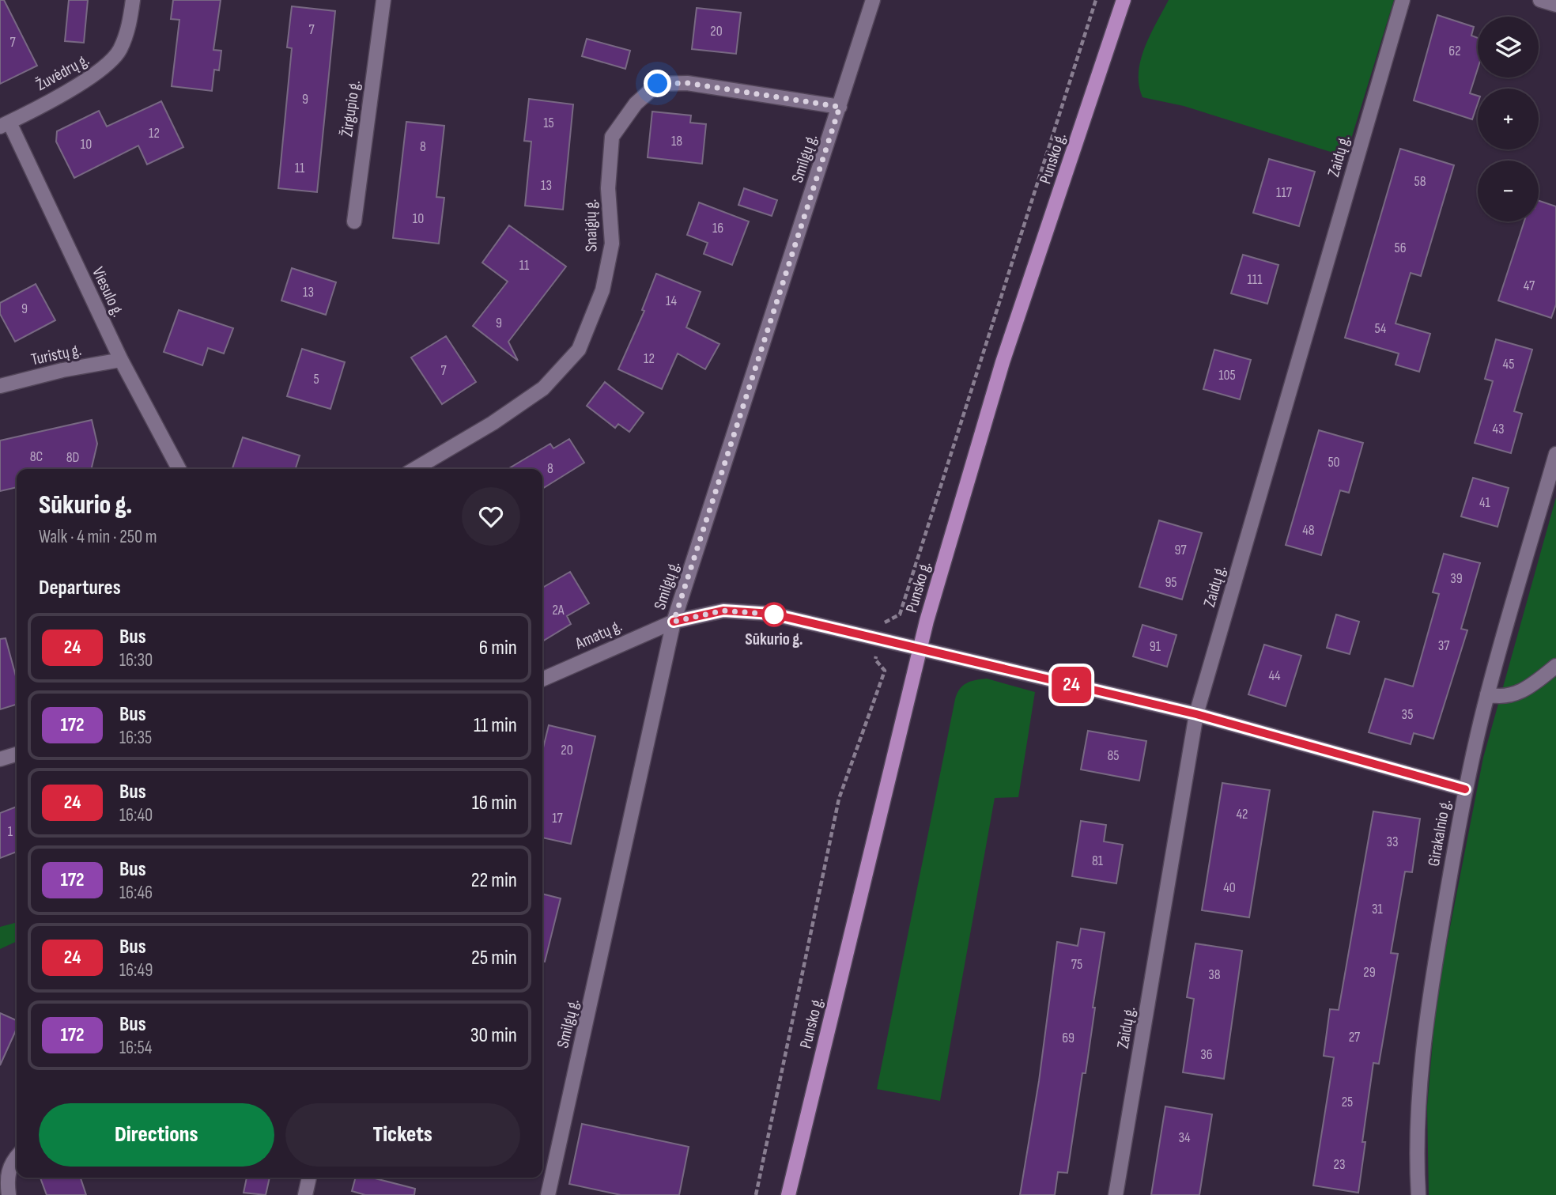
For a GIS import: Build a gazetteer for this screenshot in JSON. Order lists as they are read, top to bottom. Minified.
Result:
{"streets":{"main road":["Punsko g."],"street":["Žuvėdrų g.","Žirgupio g.","Zaidų g.","Smilgų g.","Snaigių g.","Viesulo g.","Turistų g.","Amatų g.","Girakalnio g."]},"crossings":[["Žuvėdrų g.","Viesulo g."],["Zaidų g.","Amatų g."],["Smilgų g.","Snaigių g."],["Smilgų g.","Amatų g."],["Punsko g.","Amatų g."],["Viesulo g.","Turistų g."],["Amatų g.","Girakalnio g."]],"places":["Sūkurio g."],"lines":["bus line 24"],"house_numbers":["7","20","7","62","9","15","12","18","10","8","11","58","13","117","10","16","56","11","111","47","13","14","9","9","54","12","45","7","105","5","43","8C","8D","50","8","41","48","97","39","95","2A","37","91","44","35","20","85","42","17","1","33","81","40","31","75","29","38","27","69","36","25","34","23"],"page":{"on_map":"24","map_buttons":["+","−"],"heading":[["Sūkurio g.","Walk · 4 min · 250 m"],"Departures"],"list":[{"mark":"24","name":"Bus","note":"16:30","value":"6 min"},{"mark":"172","name":"Bus","note":"16:35","value":"11 min"},{"mark":"24","name":"Bus","note":"16:40","value":"16 min"},{"mark":"172","name":"Bus","note":"16:46","value":"22 min"},{"mark":"24","name":"Bus","note":"16:49","value":"25 min"},{"mark":"172","name":"Bus","note":"16:54","value":"30 min"}],"buttons":["Directions","Tickets"]}}
